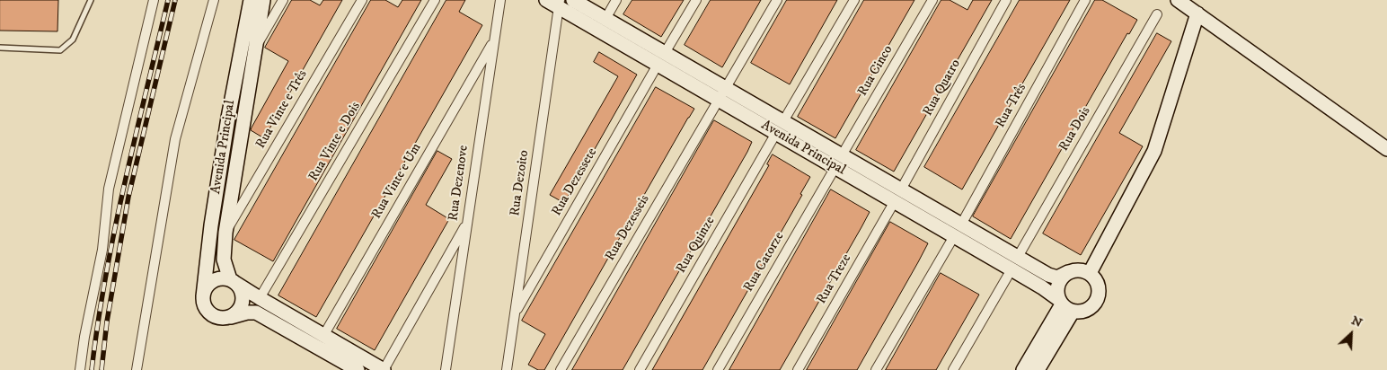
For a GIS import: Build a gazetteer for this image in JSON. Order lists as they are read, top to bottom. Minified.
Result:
{"streets":{"street":["Rua Cinco","Rua Quatro","Rua Três","Rua Vinte e Três","Rua Dois","Rua Vinte e Dois","Avenida Principal","Rua Vinte e Um","Rua Dezessete","Rua Dezenove","Rua Dezoito","Rua Dezesseis","Rua Quinze","Rua Catorze","Rua Treze"]},"crossings":[["Rua Cinco","Avenida Principal"],["Rua Cinco","Rua Catorze"],["Rua Quatro","Avenida Principal"],["Rua Quatro","Rua Treze"],["Rua Três","Avenida Principal"],["Rua Vinte e Três","Avenida Principal"],["Rua Dois","Avenida Principal"],["Avenida Principal","Rua Dezessete"],["Avenida Principal","Rua Dezoito"],["Avenida Principal","Rua Dezesseis"],["Avenida Principal","Rua Quinze"],["Avenida Principal","Rua Catorze"],["Avenida Principal","Rua Treze"],["Rua Vinte e Um","Rua Dezenove"],["Rua Dezessete","Rua Dezoito"]],"north":"top right"}
